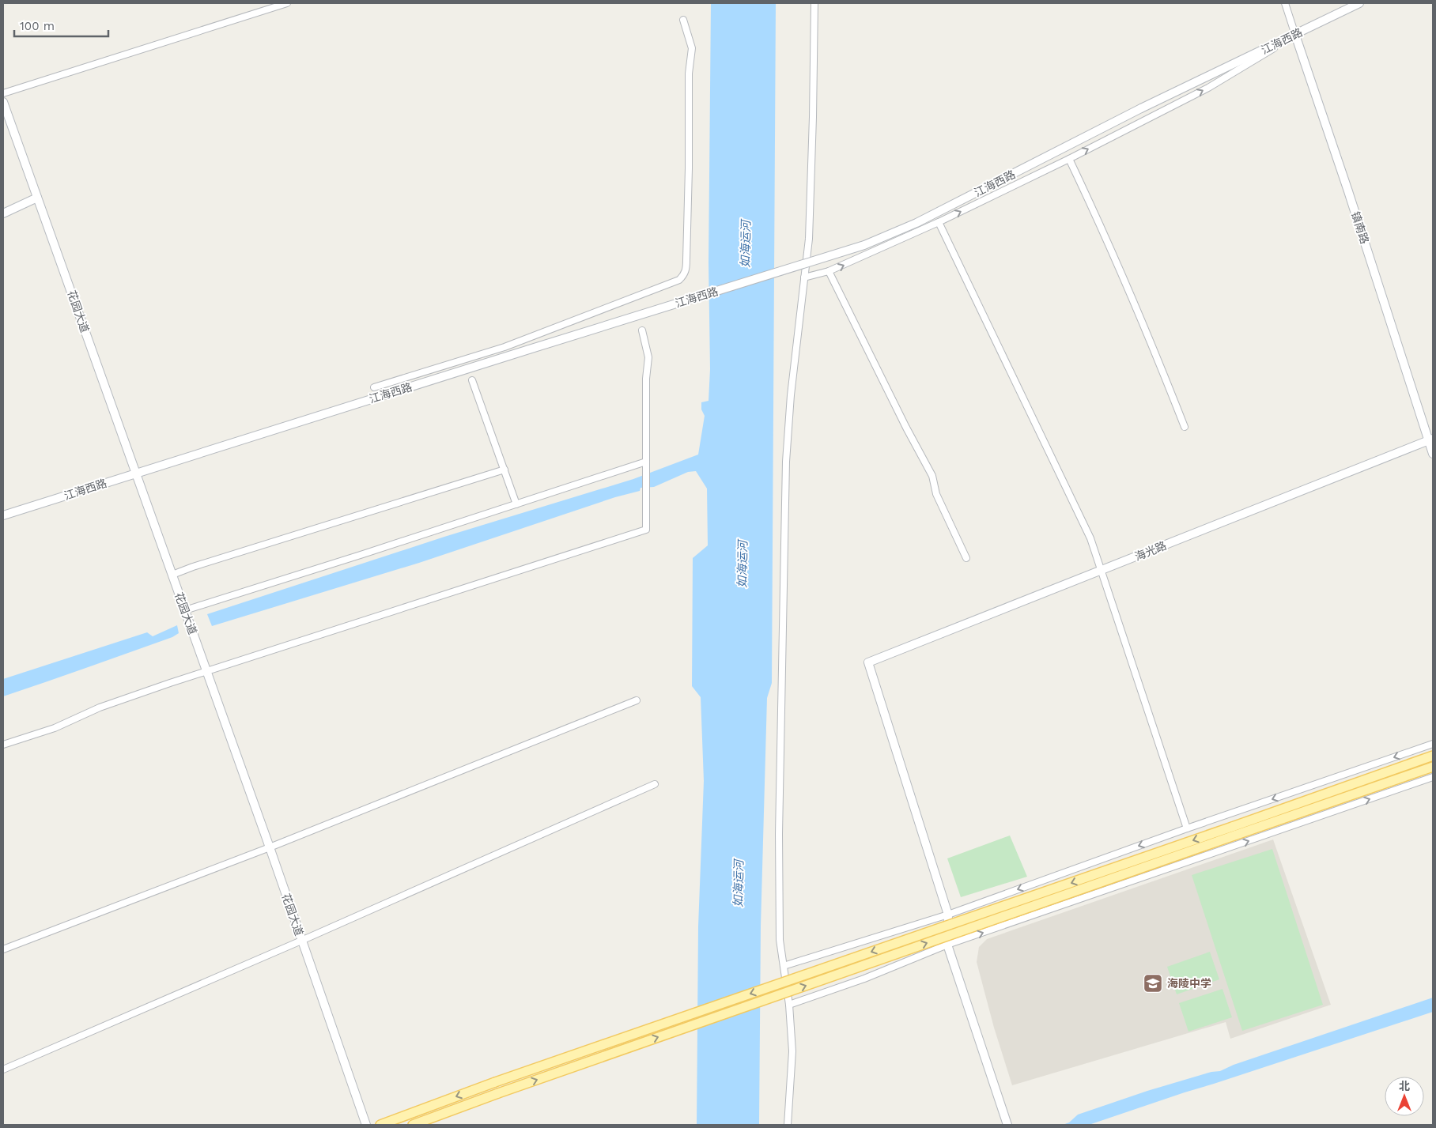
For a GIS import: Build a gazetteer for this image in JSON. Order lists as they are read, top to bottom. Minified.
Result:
{"streets":{"street":["江海西路","镇南路","花园大道","海光路"]},"crossings":[["江海西路","镇南路"],["江海西路","花园大道"],["镇南路","海光路"]],"water":["如海运河"],"places":{"school or university":["海陵中学"]},"scale_bar":"100 m","north":"top"}
